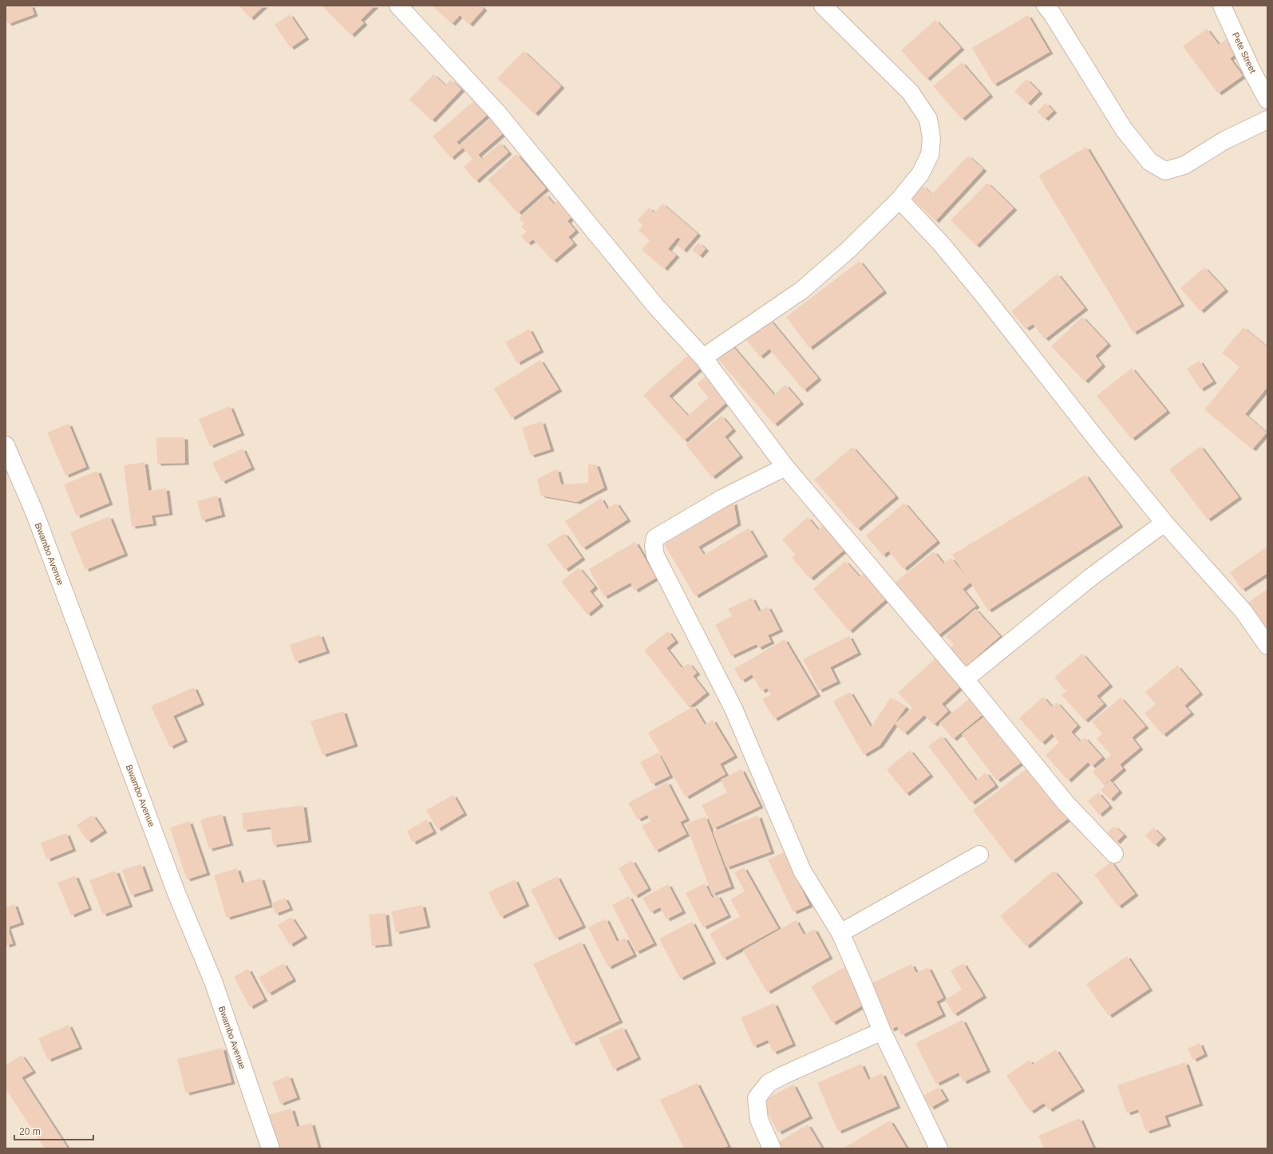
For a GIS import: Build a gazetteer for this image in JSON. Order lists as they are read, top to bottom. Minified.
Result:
{"streets":{"street":["Pete Street","Bwambo Avenue"]},"scale_bar":"20 m"}
